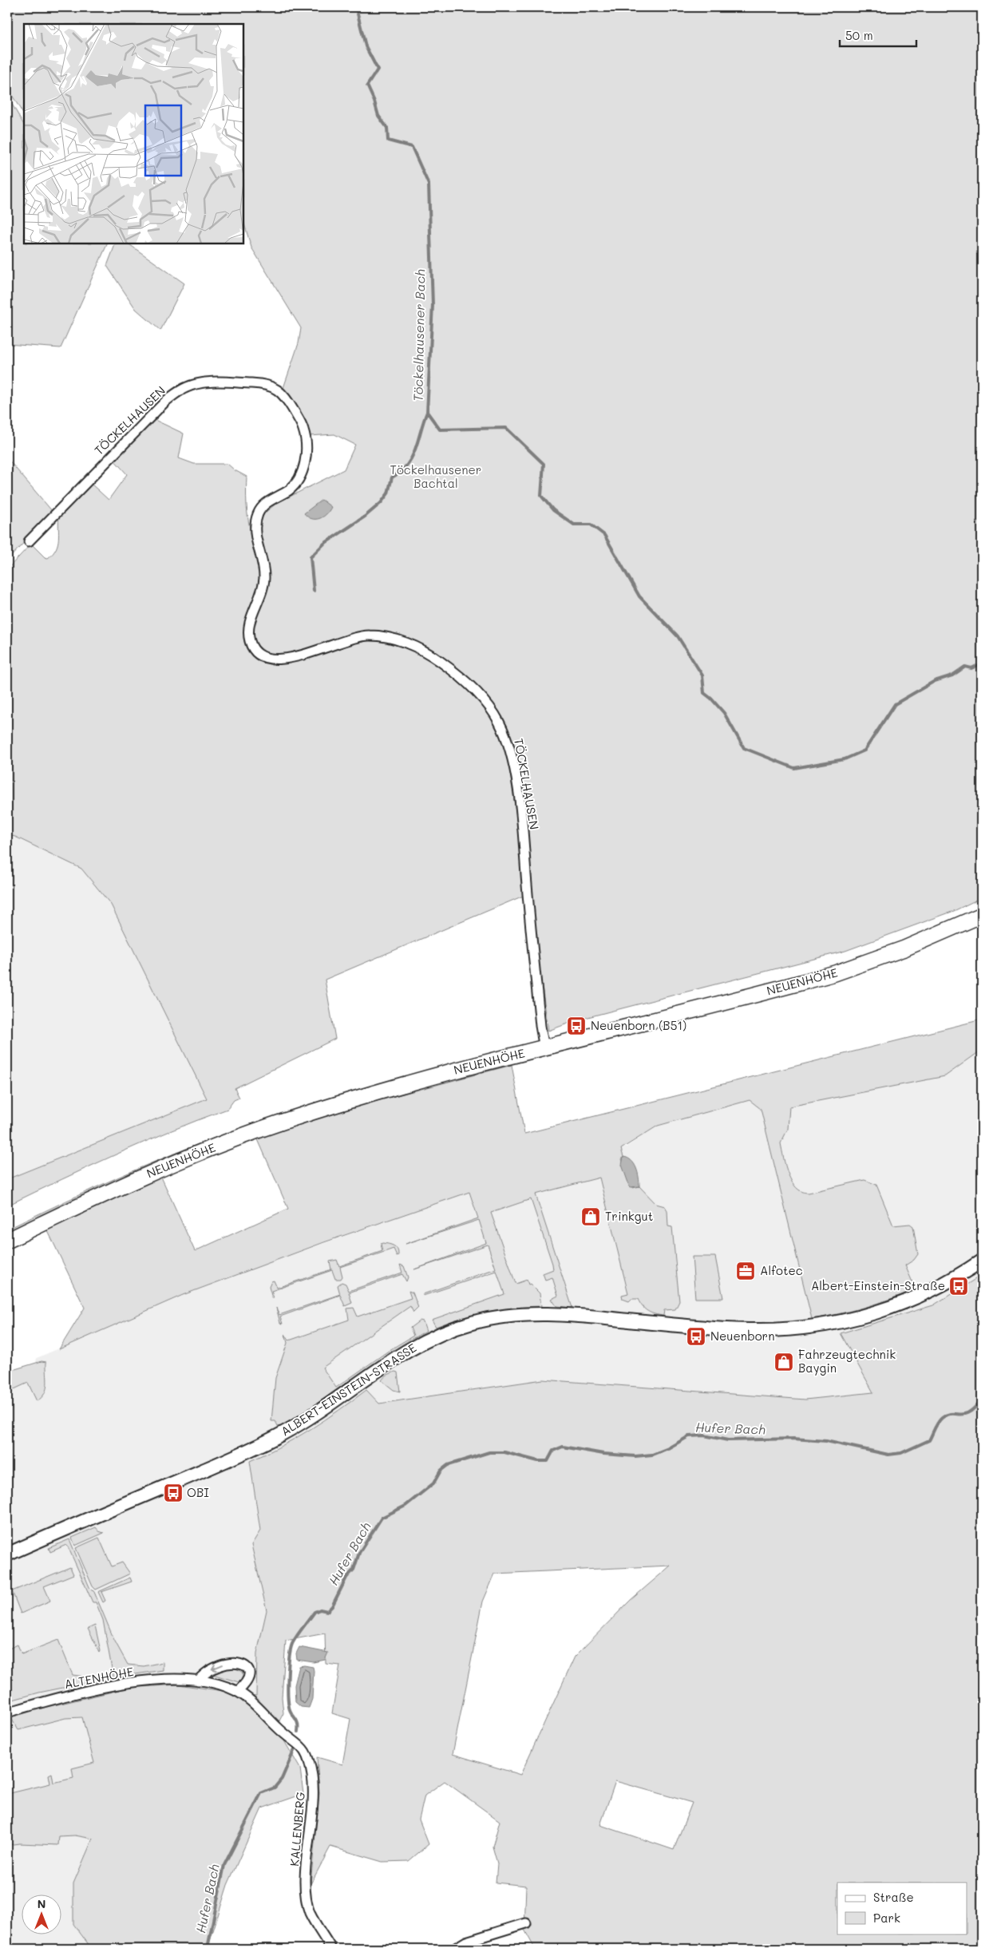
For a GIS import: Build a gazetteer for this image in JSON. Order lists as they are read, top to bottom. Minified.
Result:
{"streets":{"main road":["NEUENHÖHE"],"street":["TÖCKELHAUSEN","ALBERT-EINSTEIN-STRASSE","ALTENHÖHE","KALLENBERG"]},"crossings":[["TÖCKELHAUSEN","NEUENHÖHE"],["ALTENHÖHE","KALLENBERG"]],"water":["Töckelhausener Bach","Hufer Bach"],"parks":["Töckelhausener Bachtal"],"places":{"bus stop":["Neuenborn (B51)","Albert-Einstein-Straße","Neuenborn","OBI"],"shop":["Trinkgut","Fahrzeugtechnik Baygin"],"office":["Alfotec"]},"legend":["Straße","Park"],"scale_bar":"50 m","north":"top"}
